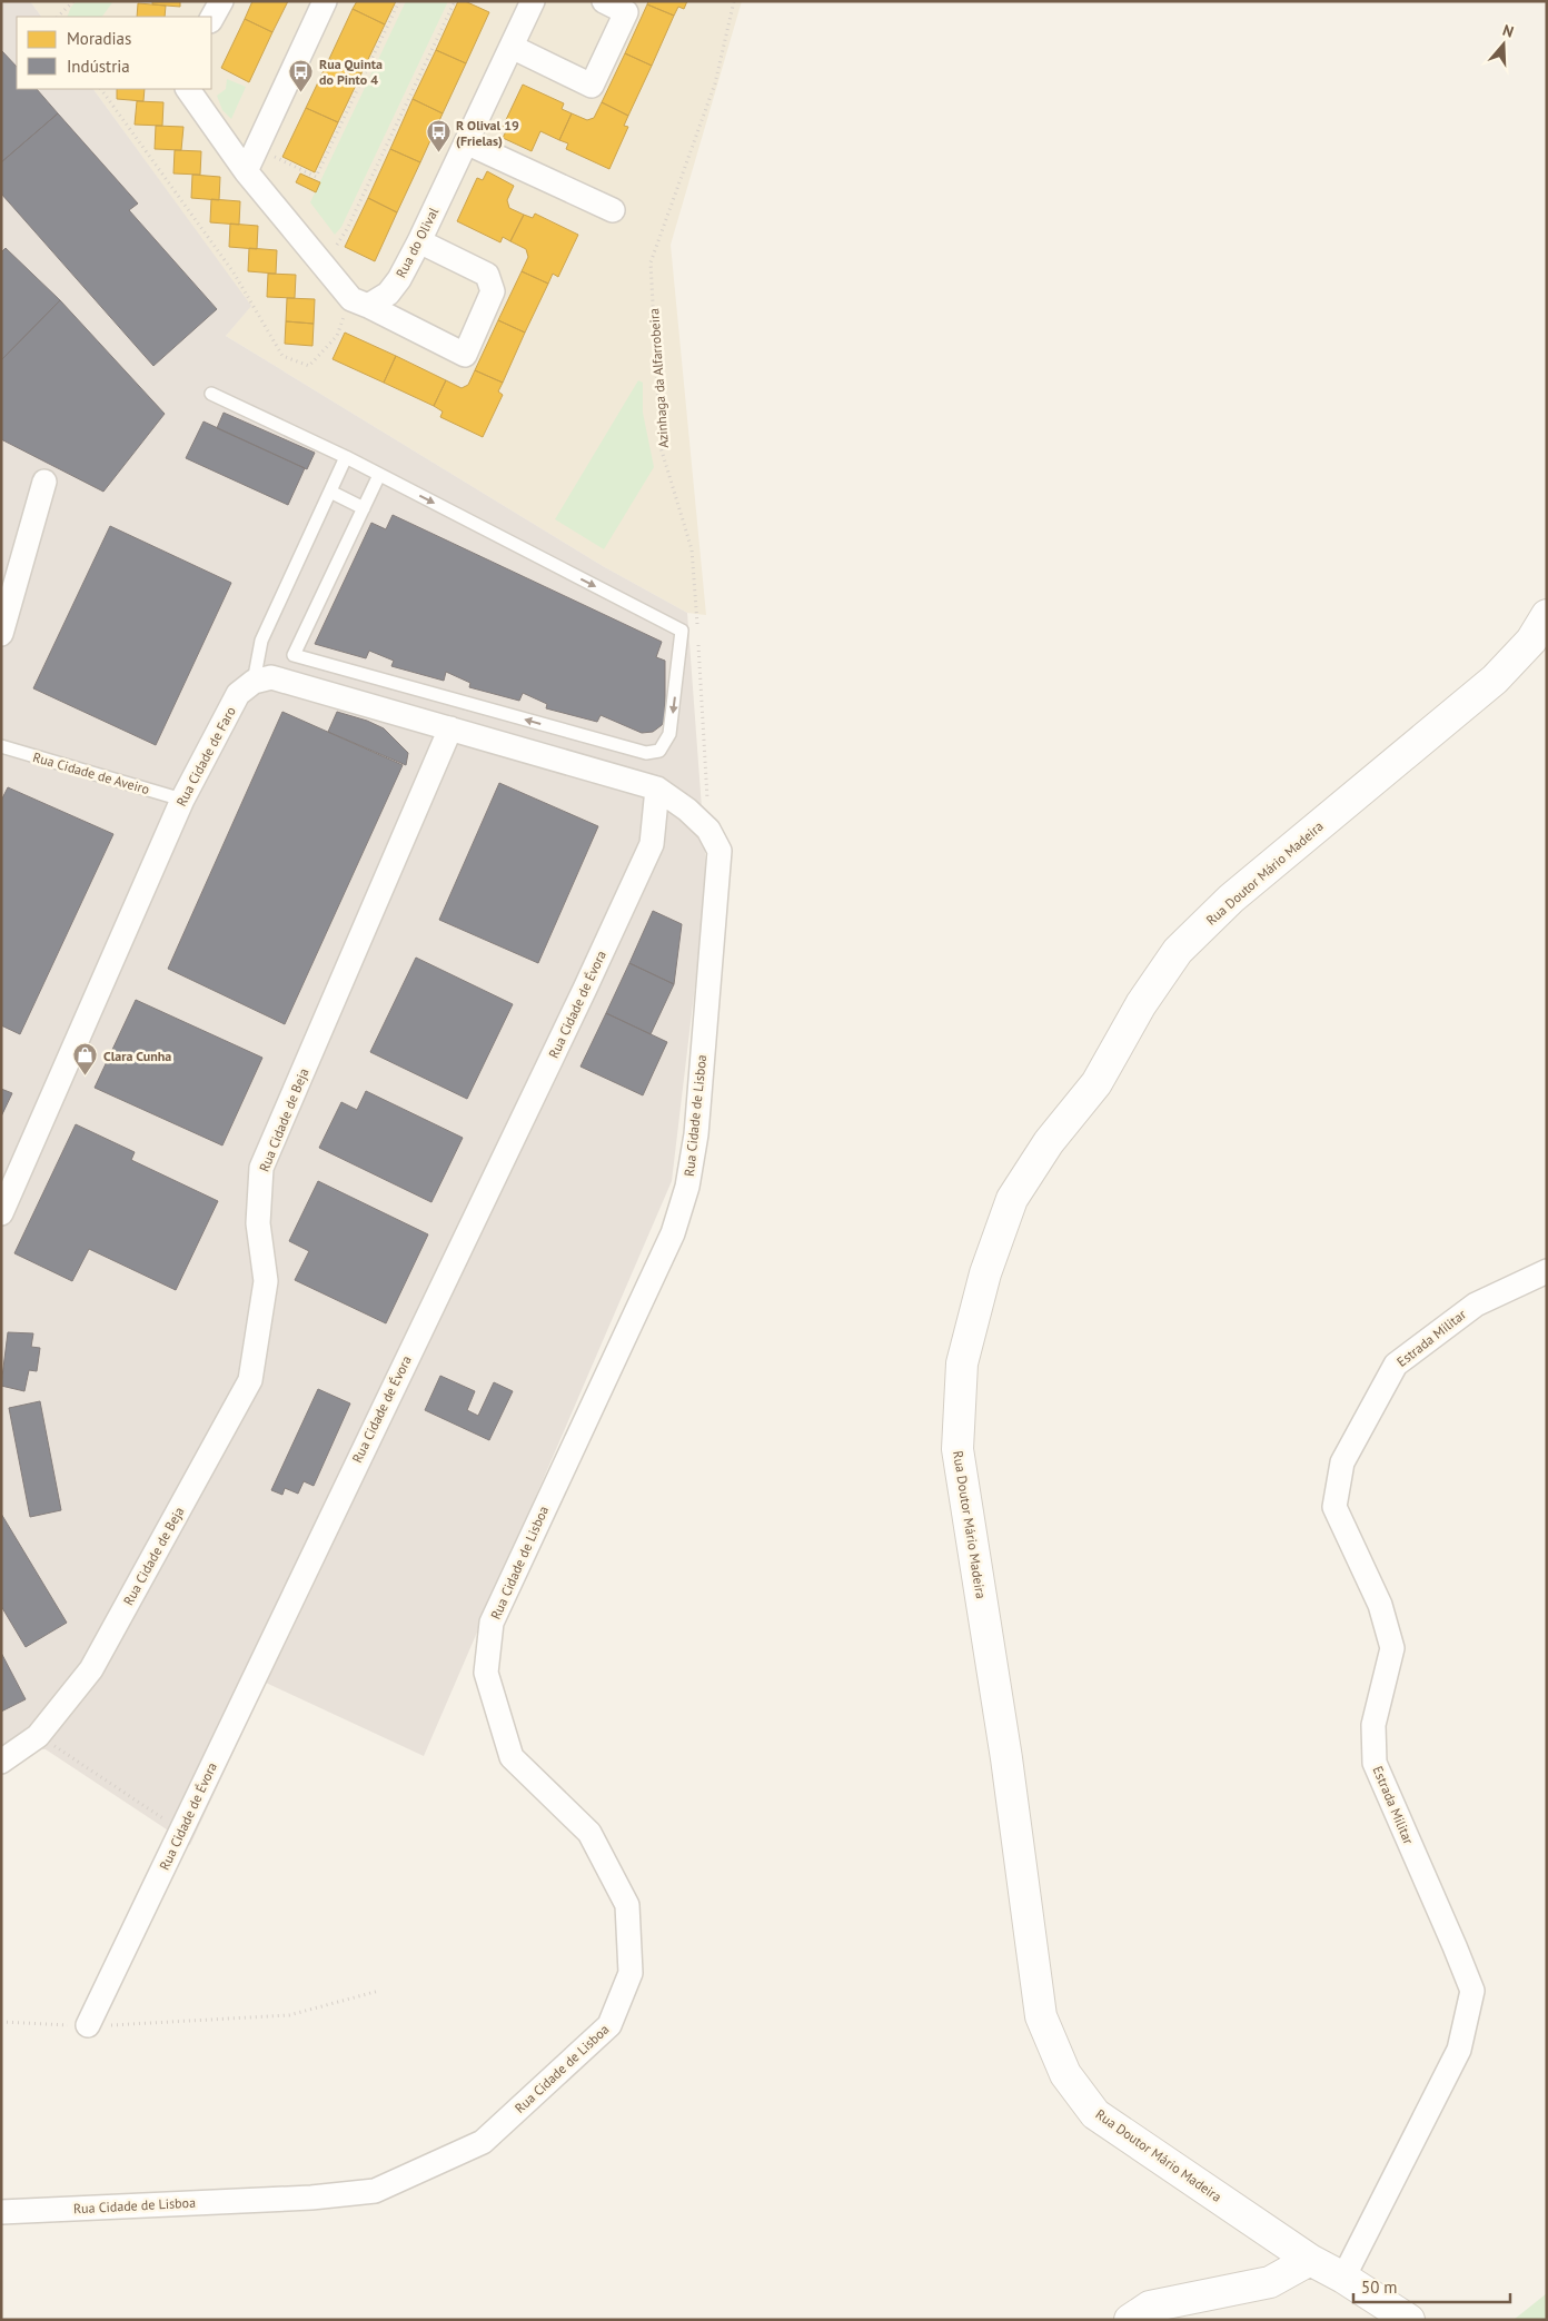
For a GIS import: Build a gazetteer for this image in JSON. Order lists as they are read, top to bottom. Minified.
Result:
{"streets":{"main road":["Rua Doutor Mário Madeira"],"street":["Rua do Olival","Rua Cidade de Faro","Rua Cidade de Évora","Rua Cidade de Lisboa","Rua Cidade de Beja","Estrada Militar"],"lane":["Rua Cidade de Aveiro"],"path":["Azinhaga da Alfarrobeira"]},"crossings":[["Rua Cidade de Faro","Rua Cidade de Aveiro"],["Rua Doutor Mário Madeira","Estrada Militar"]],"places":{"bus stop":["Rua Quinta do Pinto 4","R Olival 19 (Frielas)"],"shop":["Clara Cunha"]},"legend":["Moradias","Indústria"],"scale_bar":"50 m","north":"top"}
